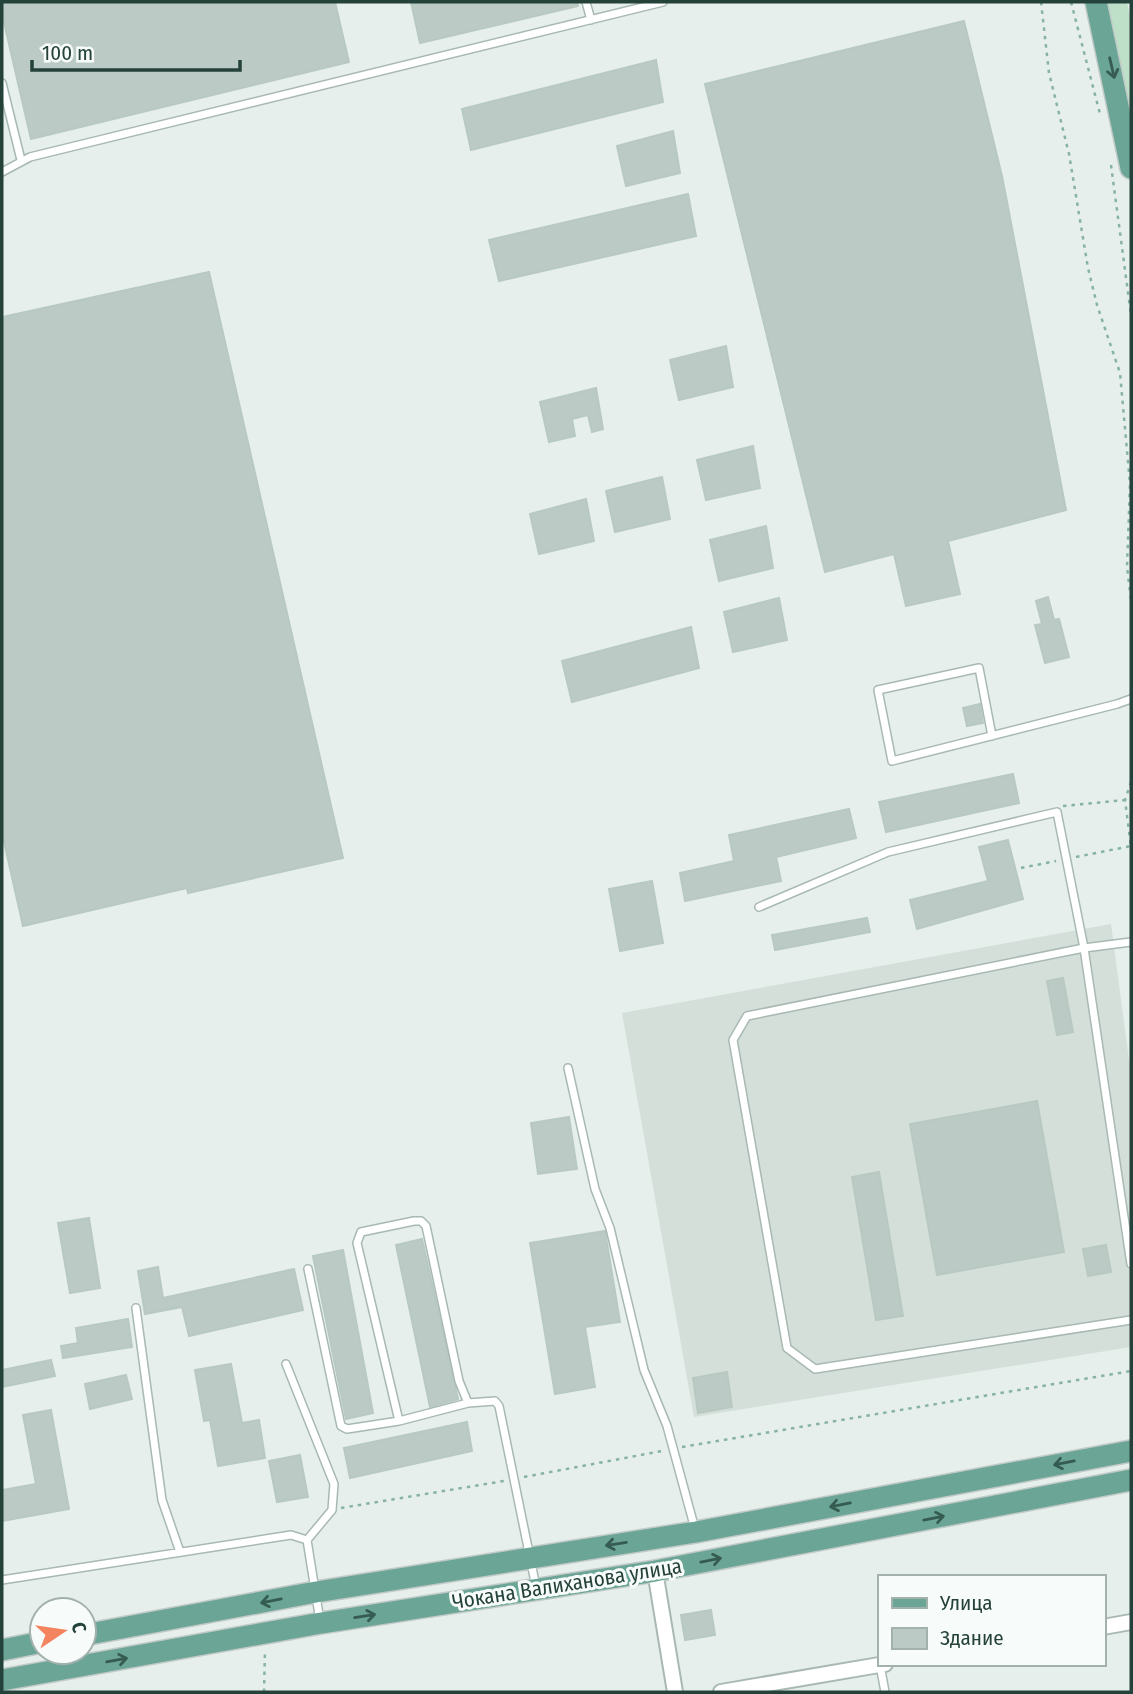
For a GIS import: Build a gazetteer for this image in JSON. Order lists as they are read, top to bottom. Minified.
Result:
{"streets":{"main road":["Чокана Валиханова улица"]},"legend":["Улица","Здание"],"scale_bar":"100 m","north":"right"}
